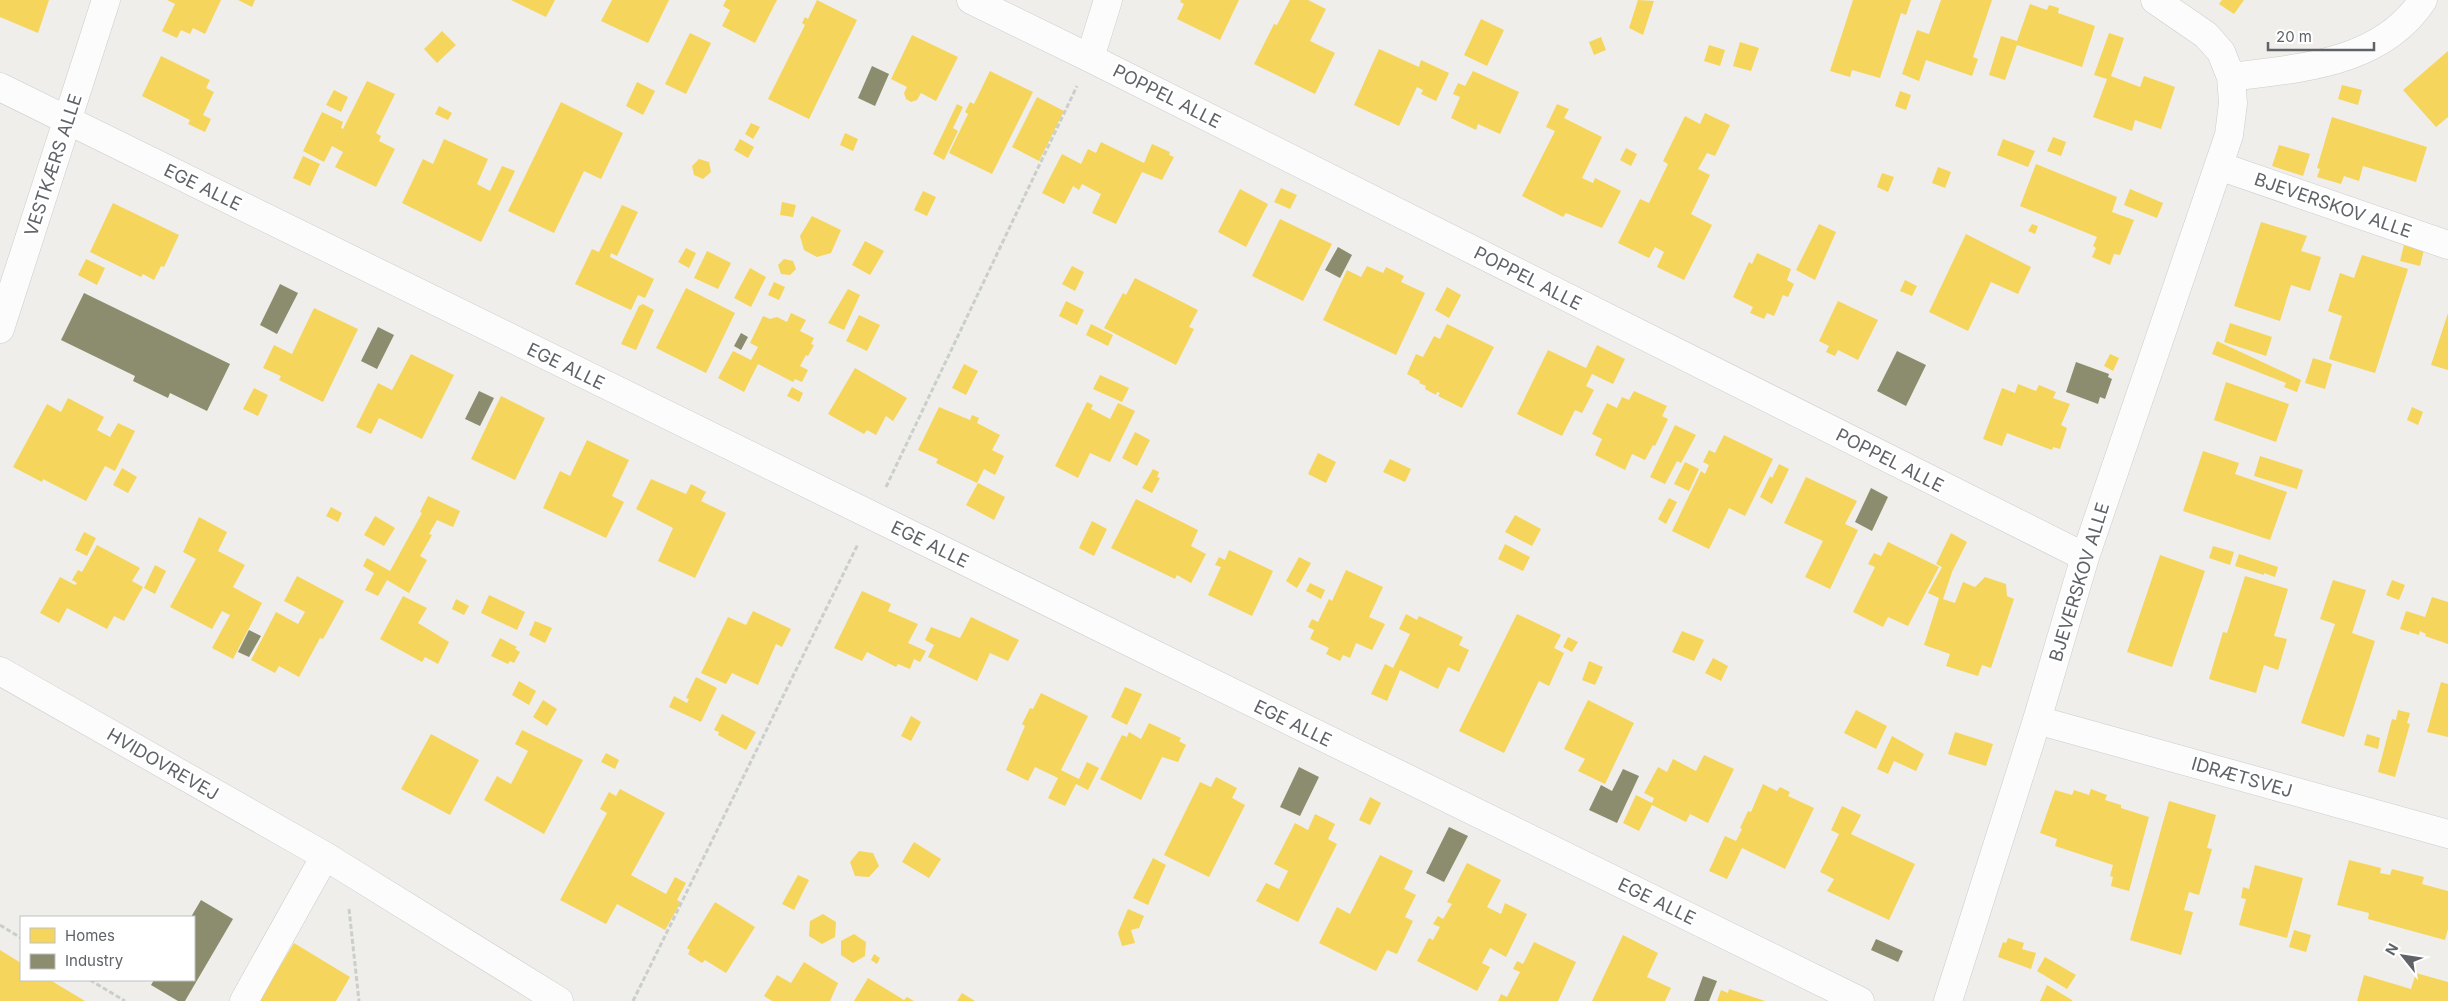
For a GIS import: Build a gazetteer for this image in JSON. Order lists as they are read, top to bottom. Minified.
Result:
{"streets":{"street":["POPPEL ALLE","VESTKÆRS ALLE","EGE ALLE","BJEVERSKOV ALLE","HVIDOVREVEJ","IDRÆTSVEJ"]},"crossings":[["POPPEL ALLE","BJEVERSKOV ALLE"],["VESTKÆRS ALLE","EGE ALLE"],["BJEVERSKOV ALLE","IDRÆTSVEJ"]],"legend":["Homes","Industry"],"scale_bar":"20 m","north":"top left"}
